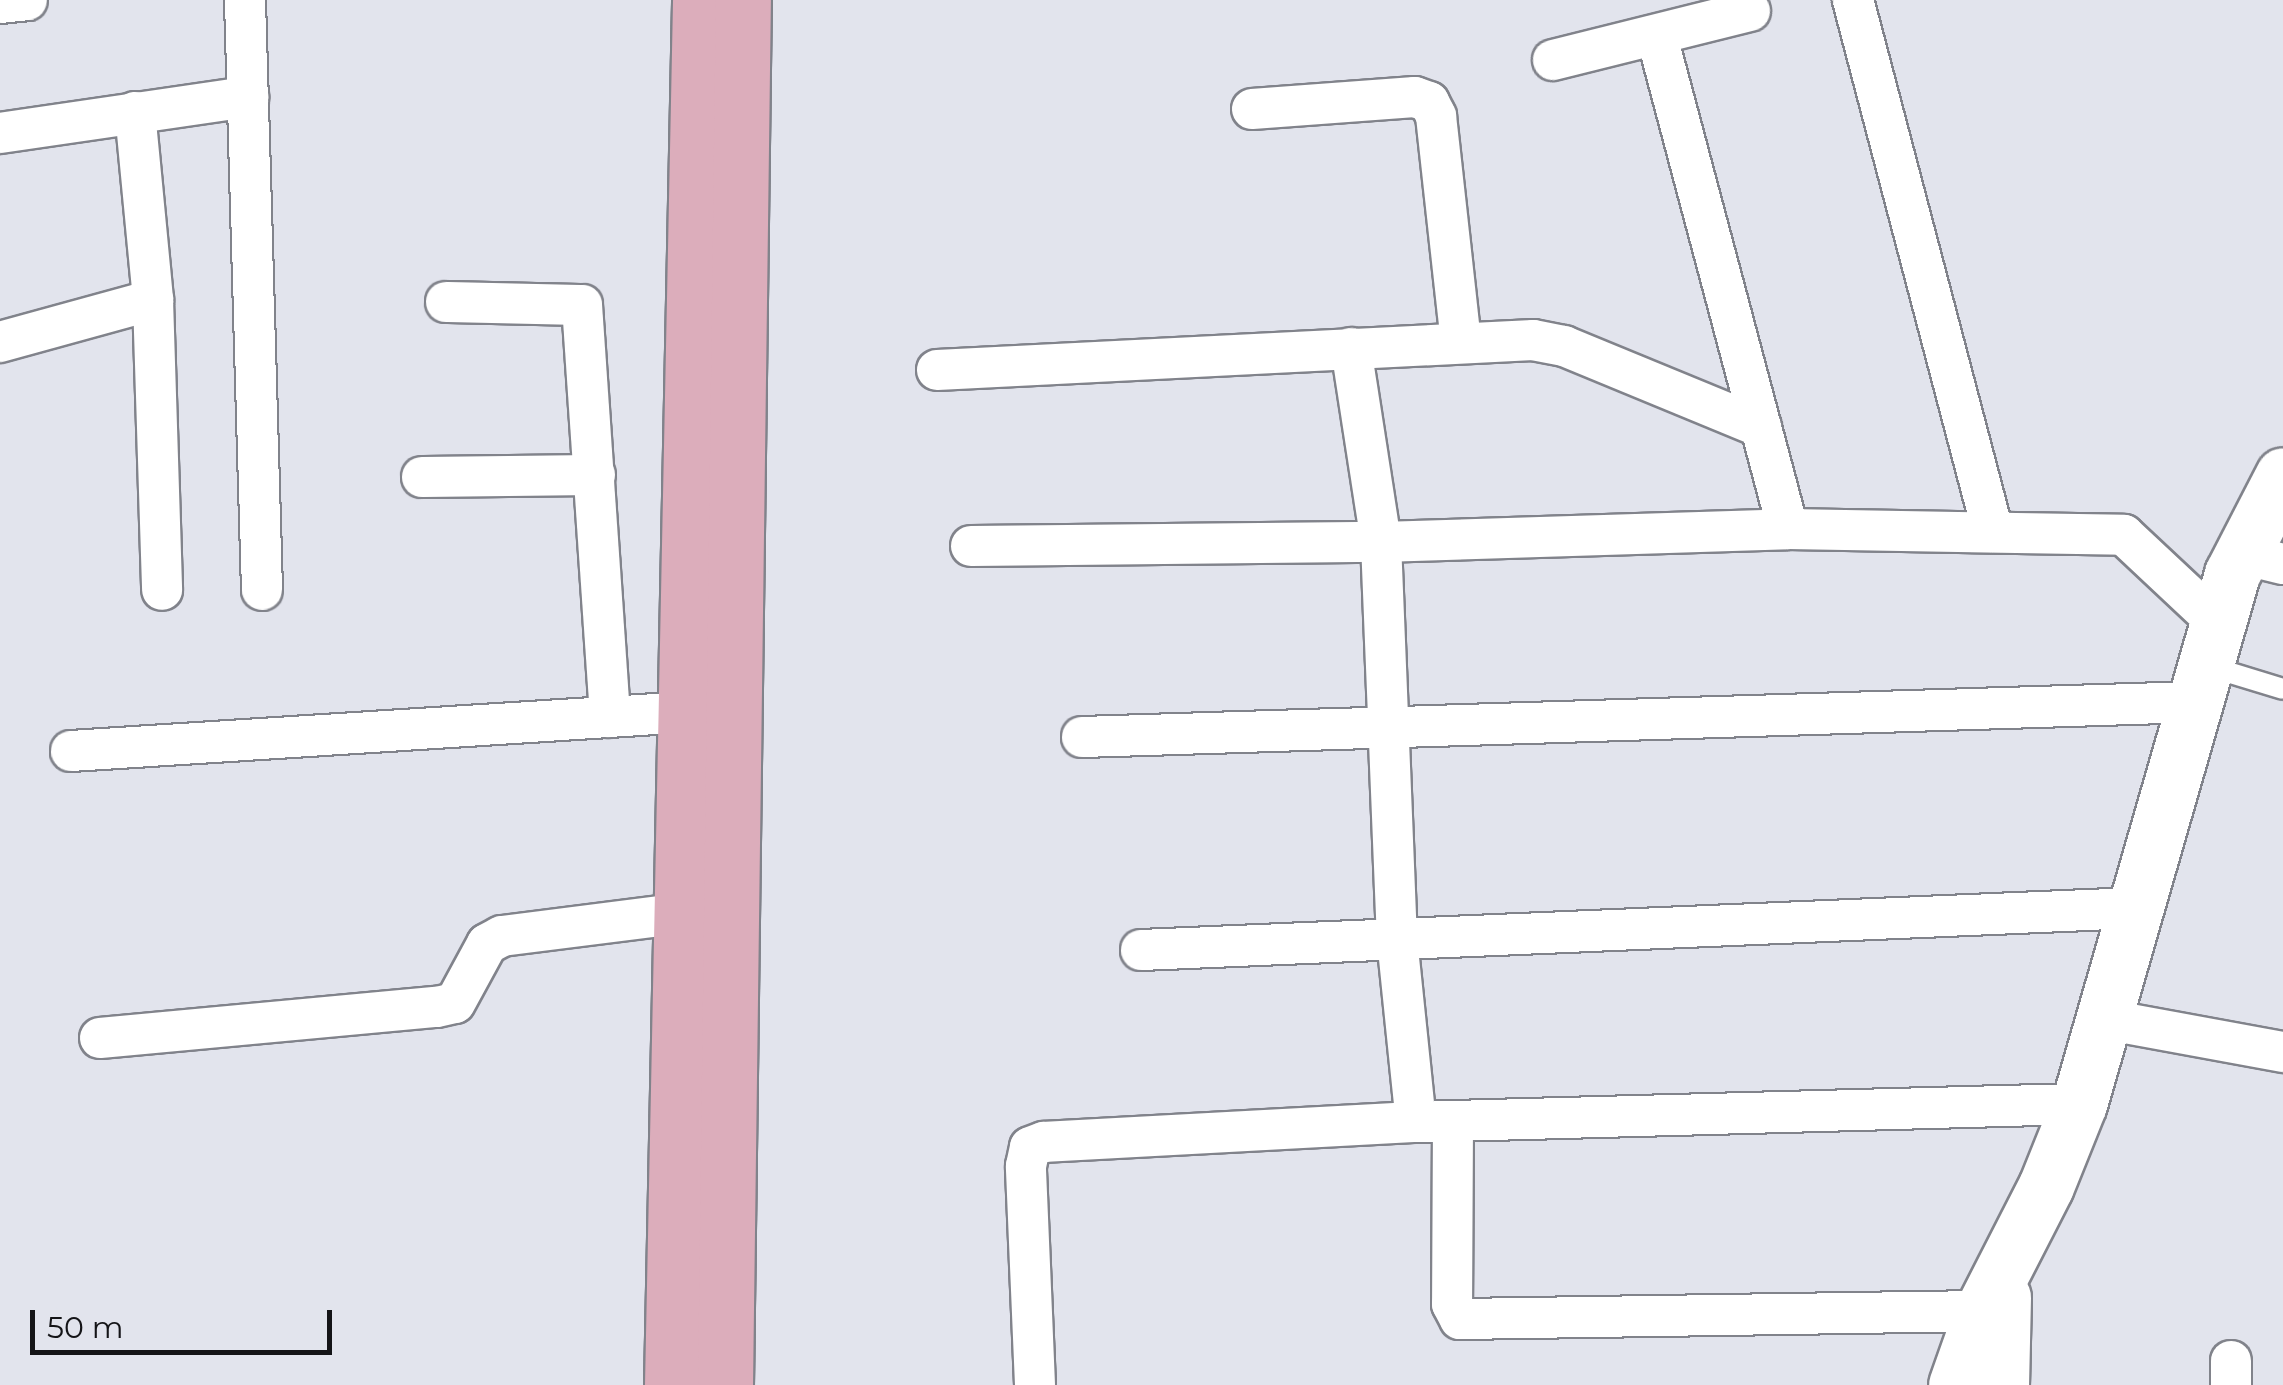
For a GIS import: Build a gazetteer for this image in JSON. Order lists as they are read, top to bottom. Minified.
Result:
{"scale_bar":"50 m"}
